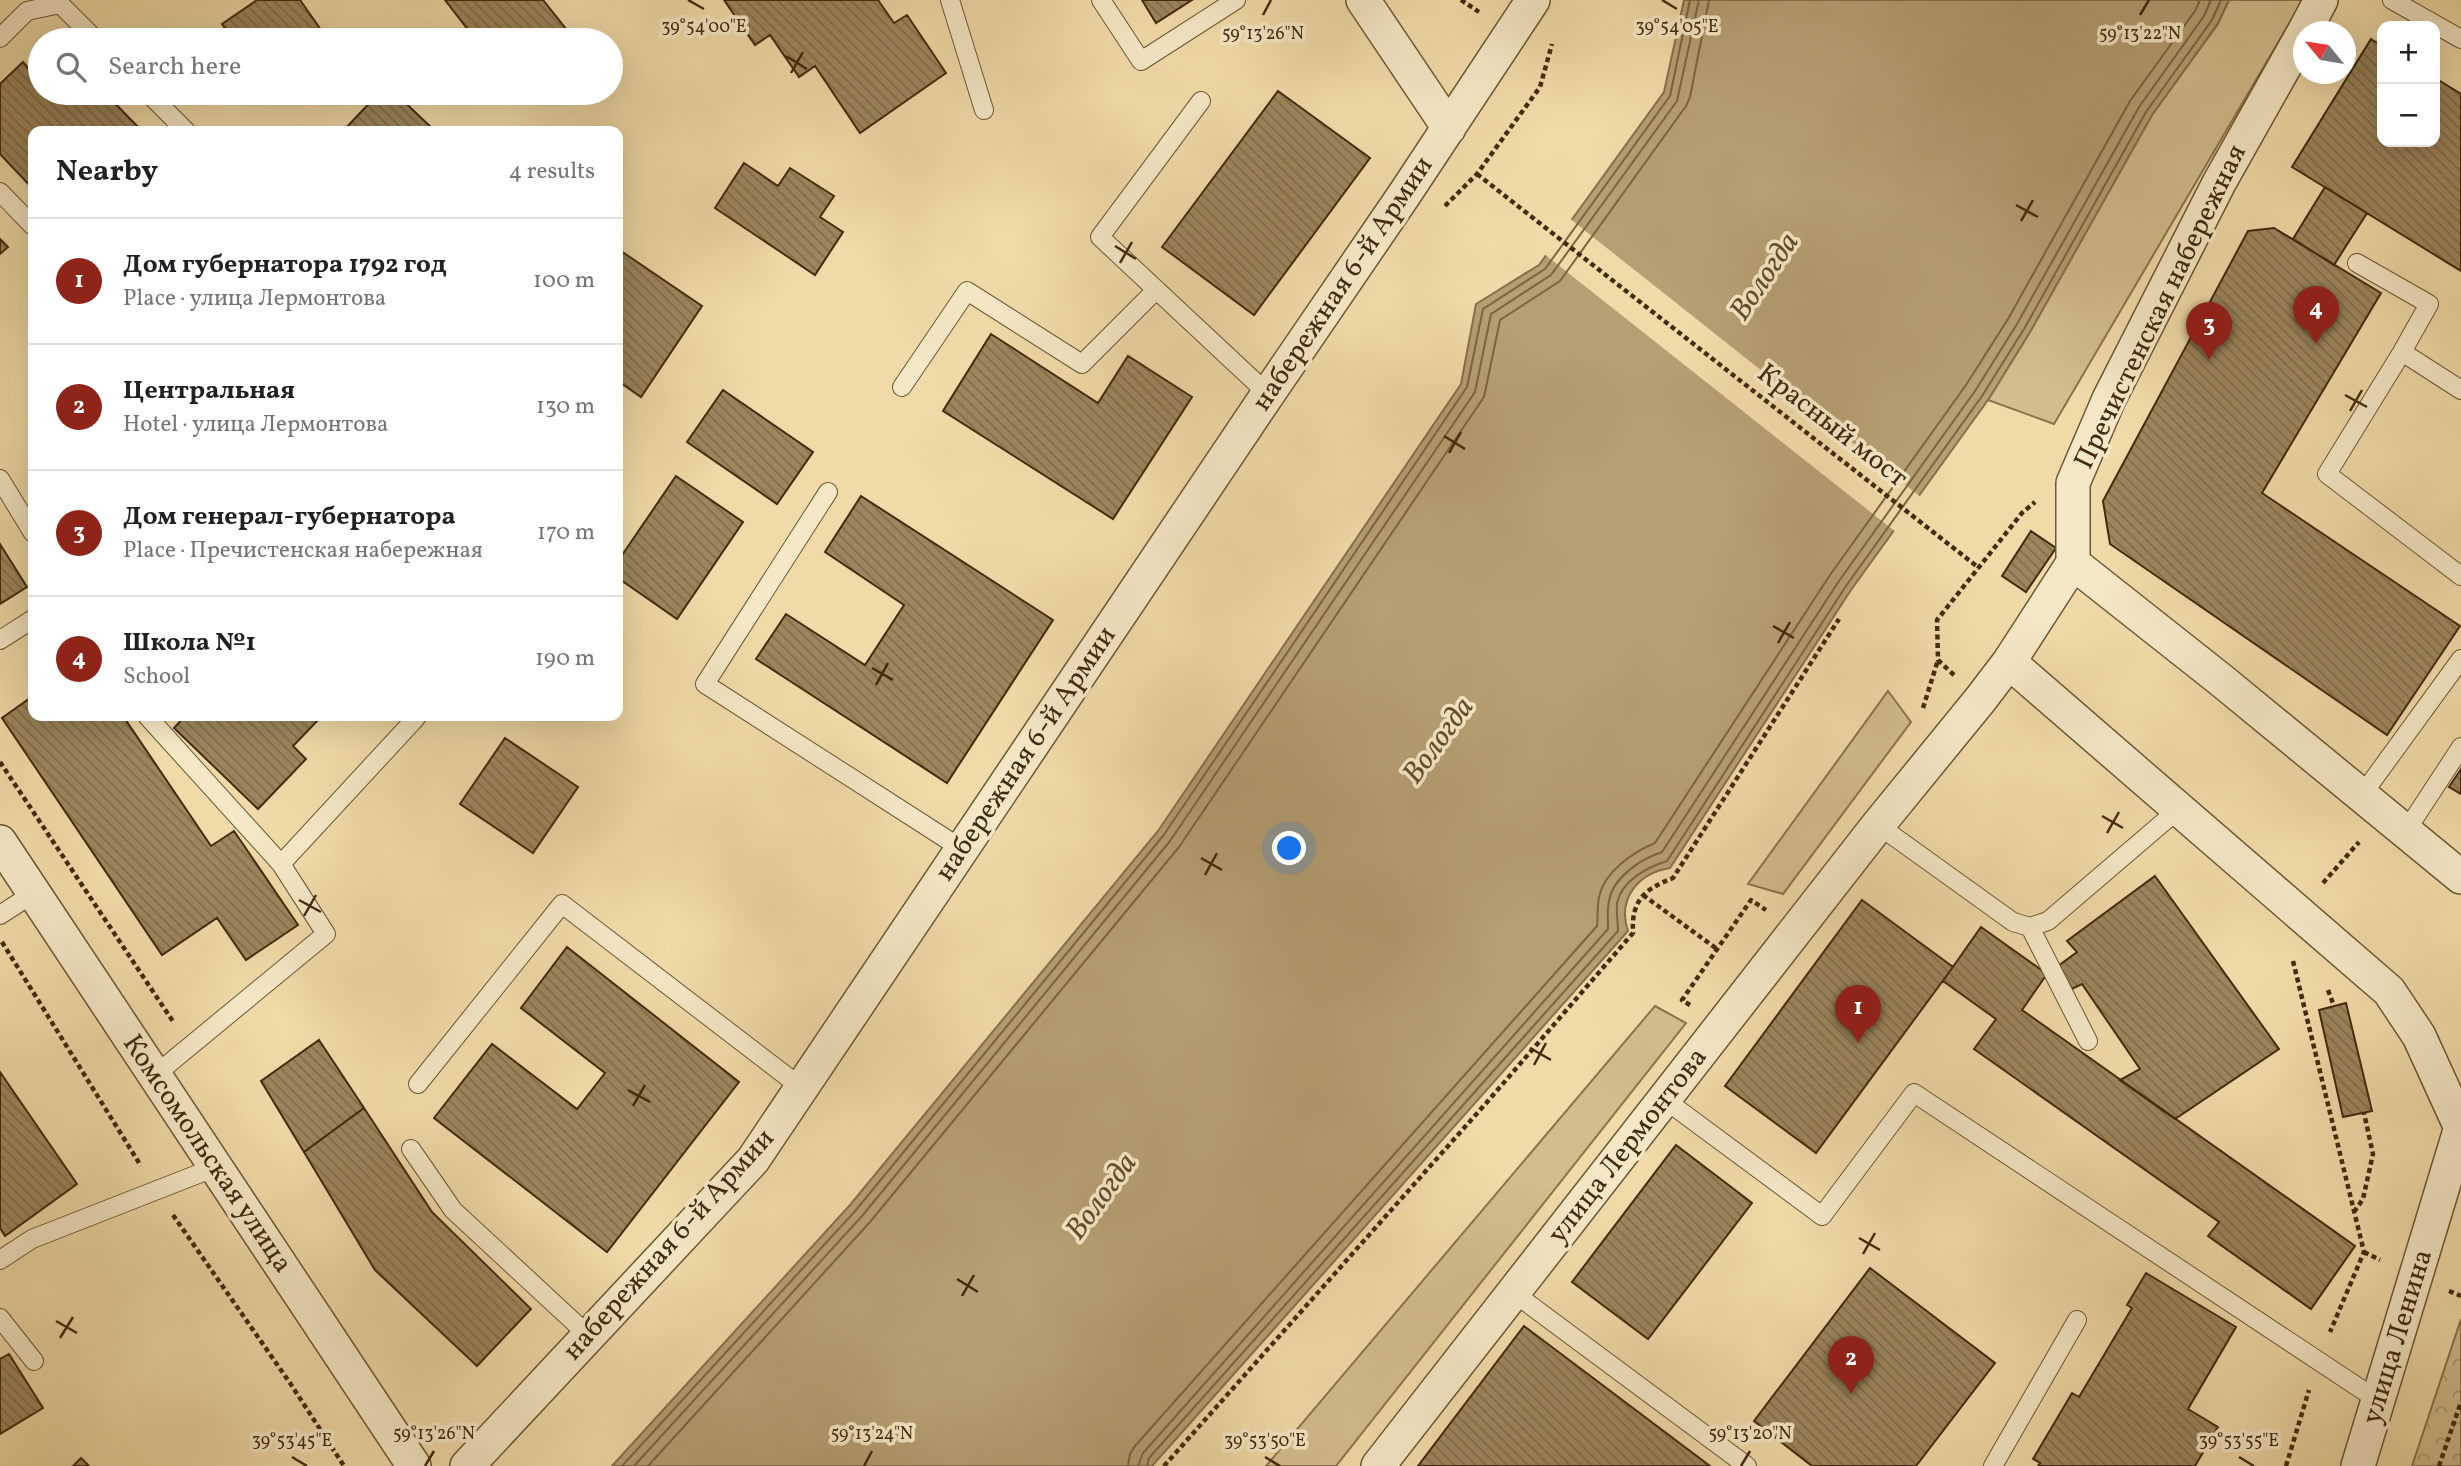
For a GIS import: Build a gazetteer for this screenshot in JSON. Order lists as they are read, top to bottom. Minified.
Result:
{"streets":{"street":["набережная 6-й Армии","Пречистенская набережная","улица Лермонтова","Комсомольская улица","улица Ленина"],"path":["Красный мост"]},"water":["Вологда"],"north":"top left","page":{"map_buttons":["+","−"],"search":"Search here","heading":["Nearby","4 results"],"list":[{"mark":"1","name":"Дом губернатора 1792 год","note":"Place · улица Лермонтова","value":"100 m"},{"mark":"2","name":"Центральная","note":"Hotel · улица Лермонтова","value":"130 m"},{"mark":"3","name":"Дом генерал-губернатора","note":"Place · Пречистенская набережная","value":"170 m"},{"mark":"4","name":"Школа №1","note":"School","value":"190 m"}],"pins":["4","3","1","2"]},"coordinates":["39°54'05\"E","39°54'00\"E","59°13'26\"N","59°13'22\"N","59°13'24\"N","59°13'20\"N","39°53'45\"E","39°53'50\"E","39°53'55\"E"]}
